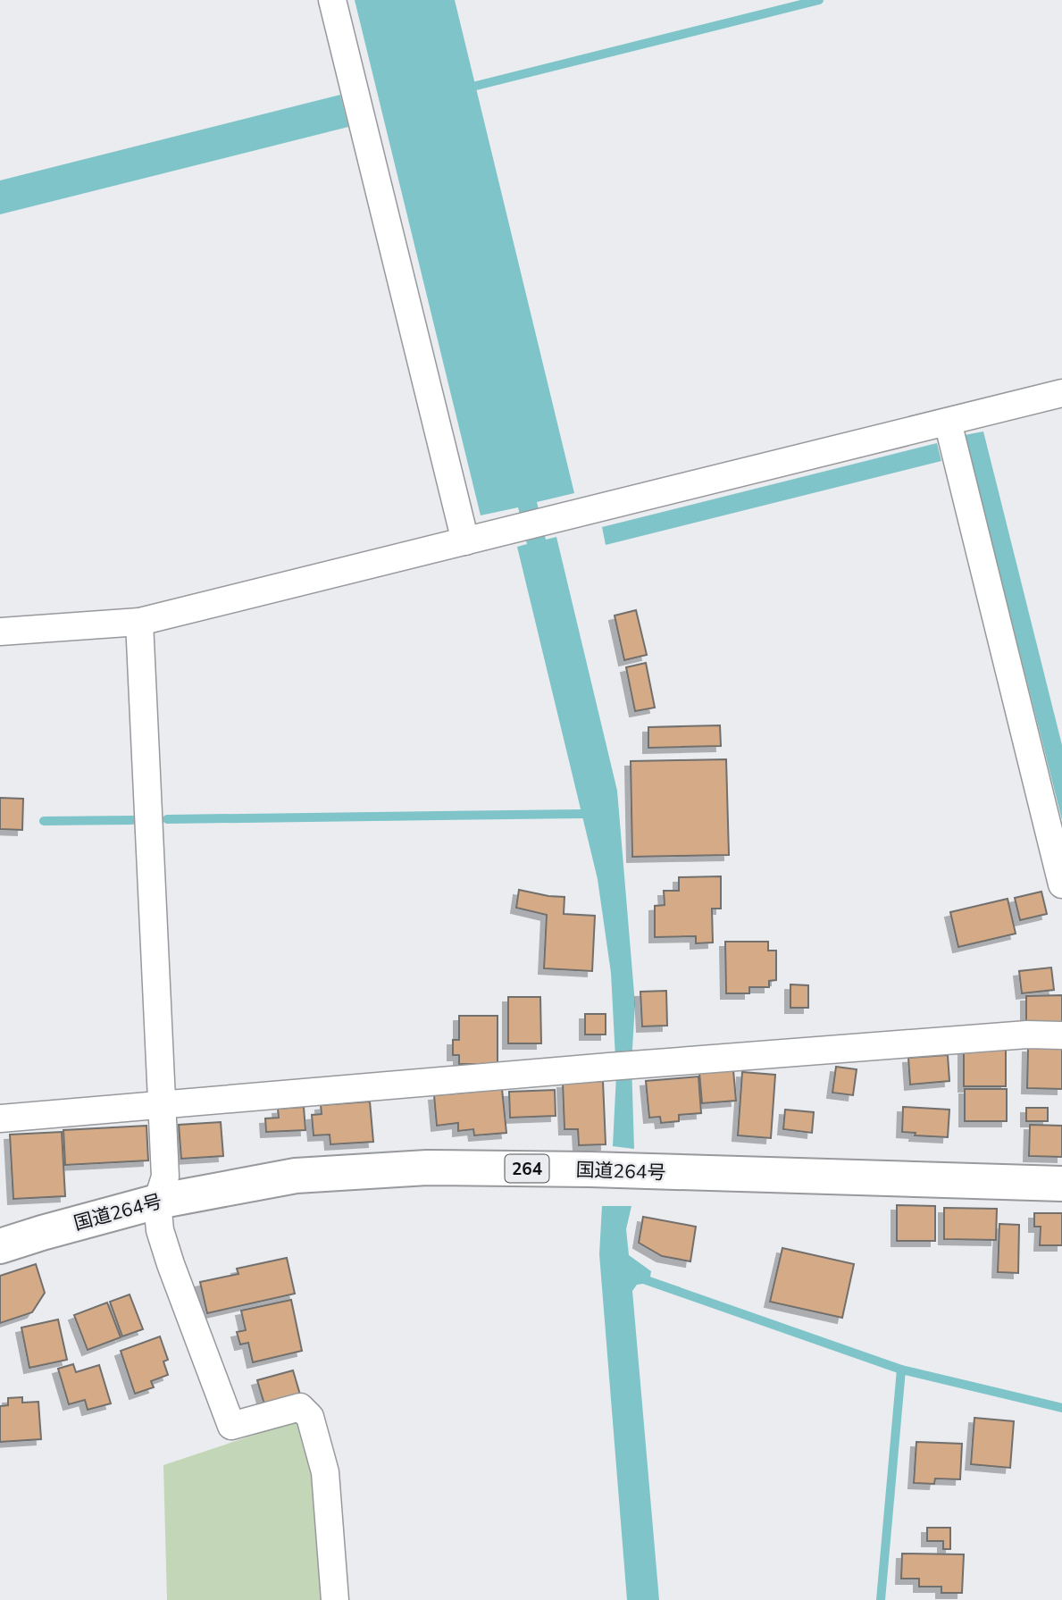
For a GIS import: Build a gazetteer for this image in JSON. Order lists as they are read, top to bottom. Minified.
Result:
{"streets":{"highway":["264","国道264号"]}}
